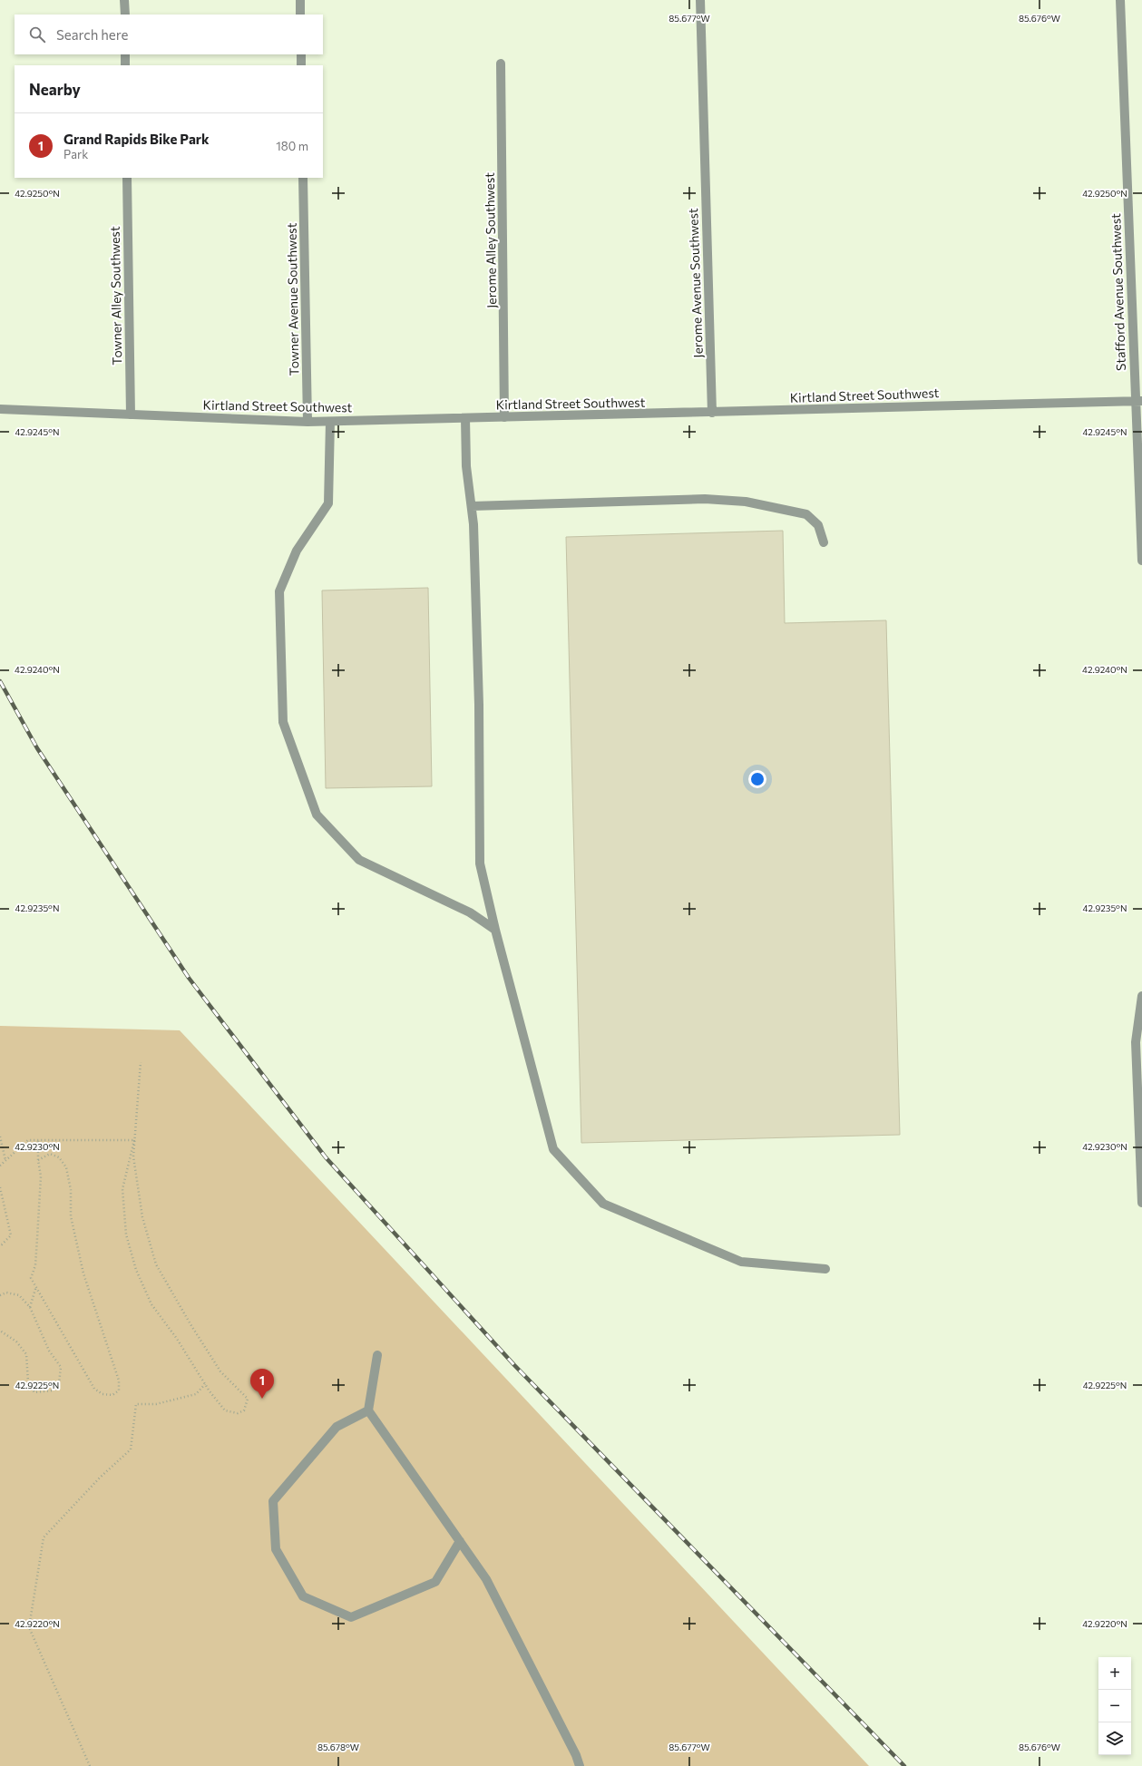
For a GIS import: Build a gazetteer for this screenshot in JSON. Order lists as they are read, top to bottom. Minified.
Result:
{"streets":{"street":["Jerome Alley Southwest","Jerome Avenue Southwest","Stafford Avenue Southwest","Towner Alley Southwest","Towner Avenue Southwest","Kirtland Street Southwest"]},"crossings":[["Jerome Alley Southwest","Kirtland Street Southwest"],["Jerome Avenue Southwest","Kirtland Street Southwest"],["Stafford Avenue Southwest","Kirtland Street Southwest"],["Towner Alley Southwest","Kirtland Street Southwest"],["Towner Avenue Southwest","Kirtland Street Southwest"]],"page":{"search":"Search here","heading":"Nearby","list":[{"mark":"1","name":"Grand Rapids Bike Park","note":"Park","value":"180 m"}],"pins":"1","map_buttons":["+","−"]},"coordinates":["85.677°W","85.676°W","42.9250°N","42.9245°N","42.9240°N","42.9235°N","42.9230°N","42.9225°N","42.9220°N","85.678°W"]}
